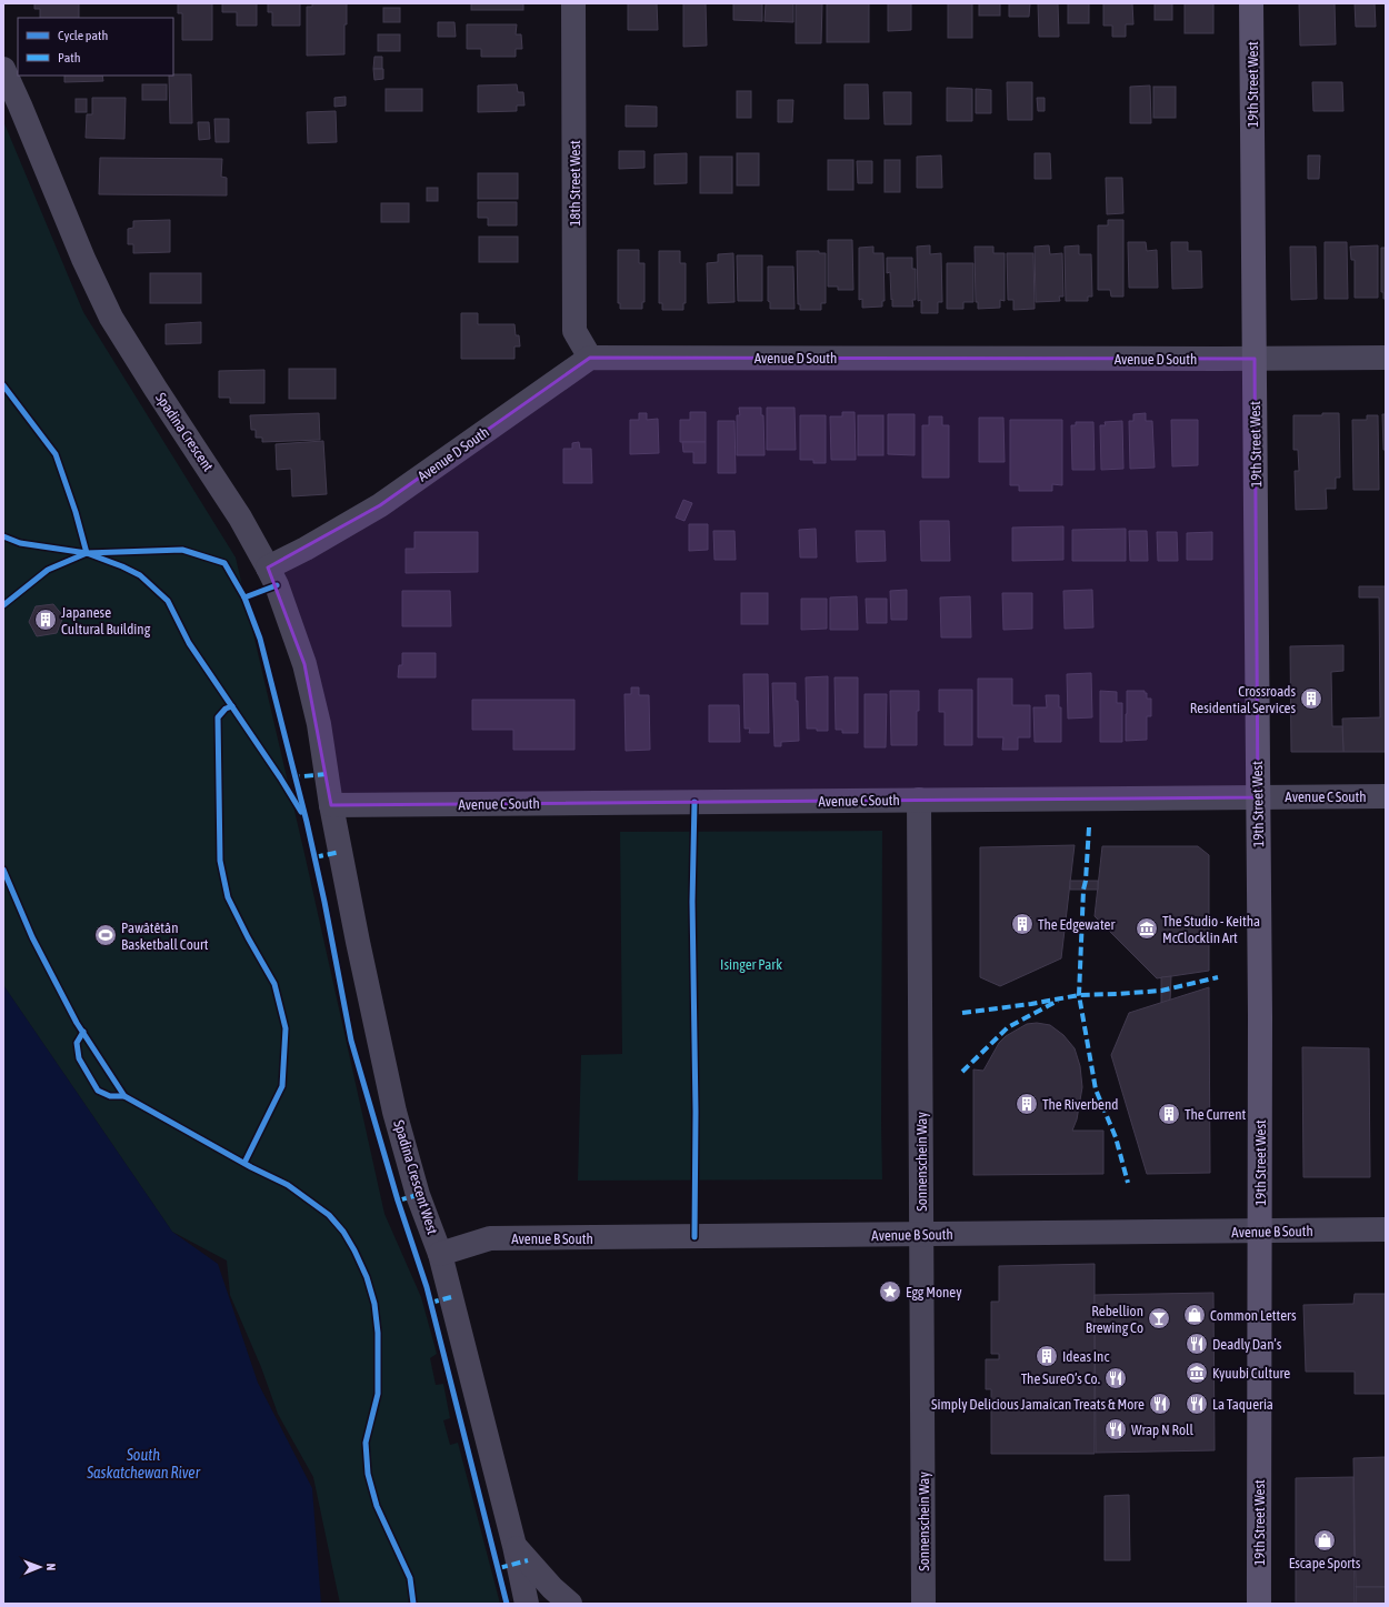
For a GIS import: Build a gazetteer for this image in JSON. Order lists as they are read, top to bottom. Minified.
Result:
{"streets":{"street":["19th Street West","18th Street West","Avenue D South","Spadina Crescent","Avenue C South","Sonnenschein Way","Spadina Crescent West","Avenue B South"]},"crossings":[["19th Street West","Avenue D South"],["19th Street West","Avenue C South"],["19th Street West","Avenue B South"],["18th Street West","Avenue D South"],["Avenue D South","Spadina Crescent"],["Spadina Crescent","Avenue C South"],["Spadina Crescent","Spadina Crescent West"],["Avenue C South","Sonnenschein Way"],["Avenue C South","Spadina Crescent West"],["Sonnenschein Way","Avenue B South"],["Spadina Crescent West","Avenue B South"]],"water":["South Saskatchewan River"],"parks":["Isinger Park"],"places":{"building":["Japanese Cultural Building","Crossroads Residential Services","The Edgewater","The Riverbend","The Current","Ideas Inc"],"museum":["The Studio - Keitha McClocklin Art","Kyuubi Culture"],"sports":["Pawâtêtân Basketball Court"],"place":["Egg Money"],"shop":["Common Letters","Escape Sports"],"bar":["Rebellion Brewing Co"],"restaurant":["Deadly Dan’s","The SureO’s Co.","Simply Delicious Jamaican Treats & More","La Taqueria","Wrap N Roll"]},"legend":["Cycle path","Path"],"north":"right"}
